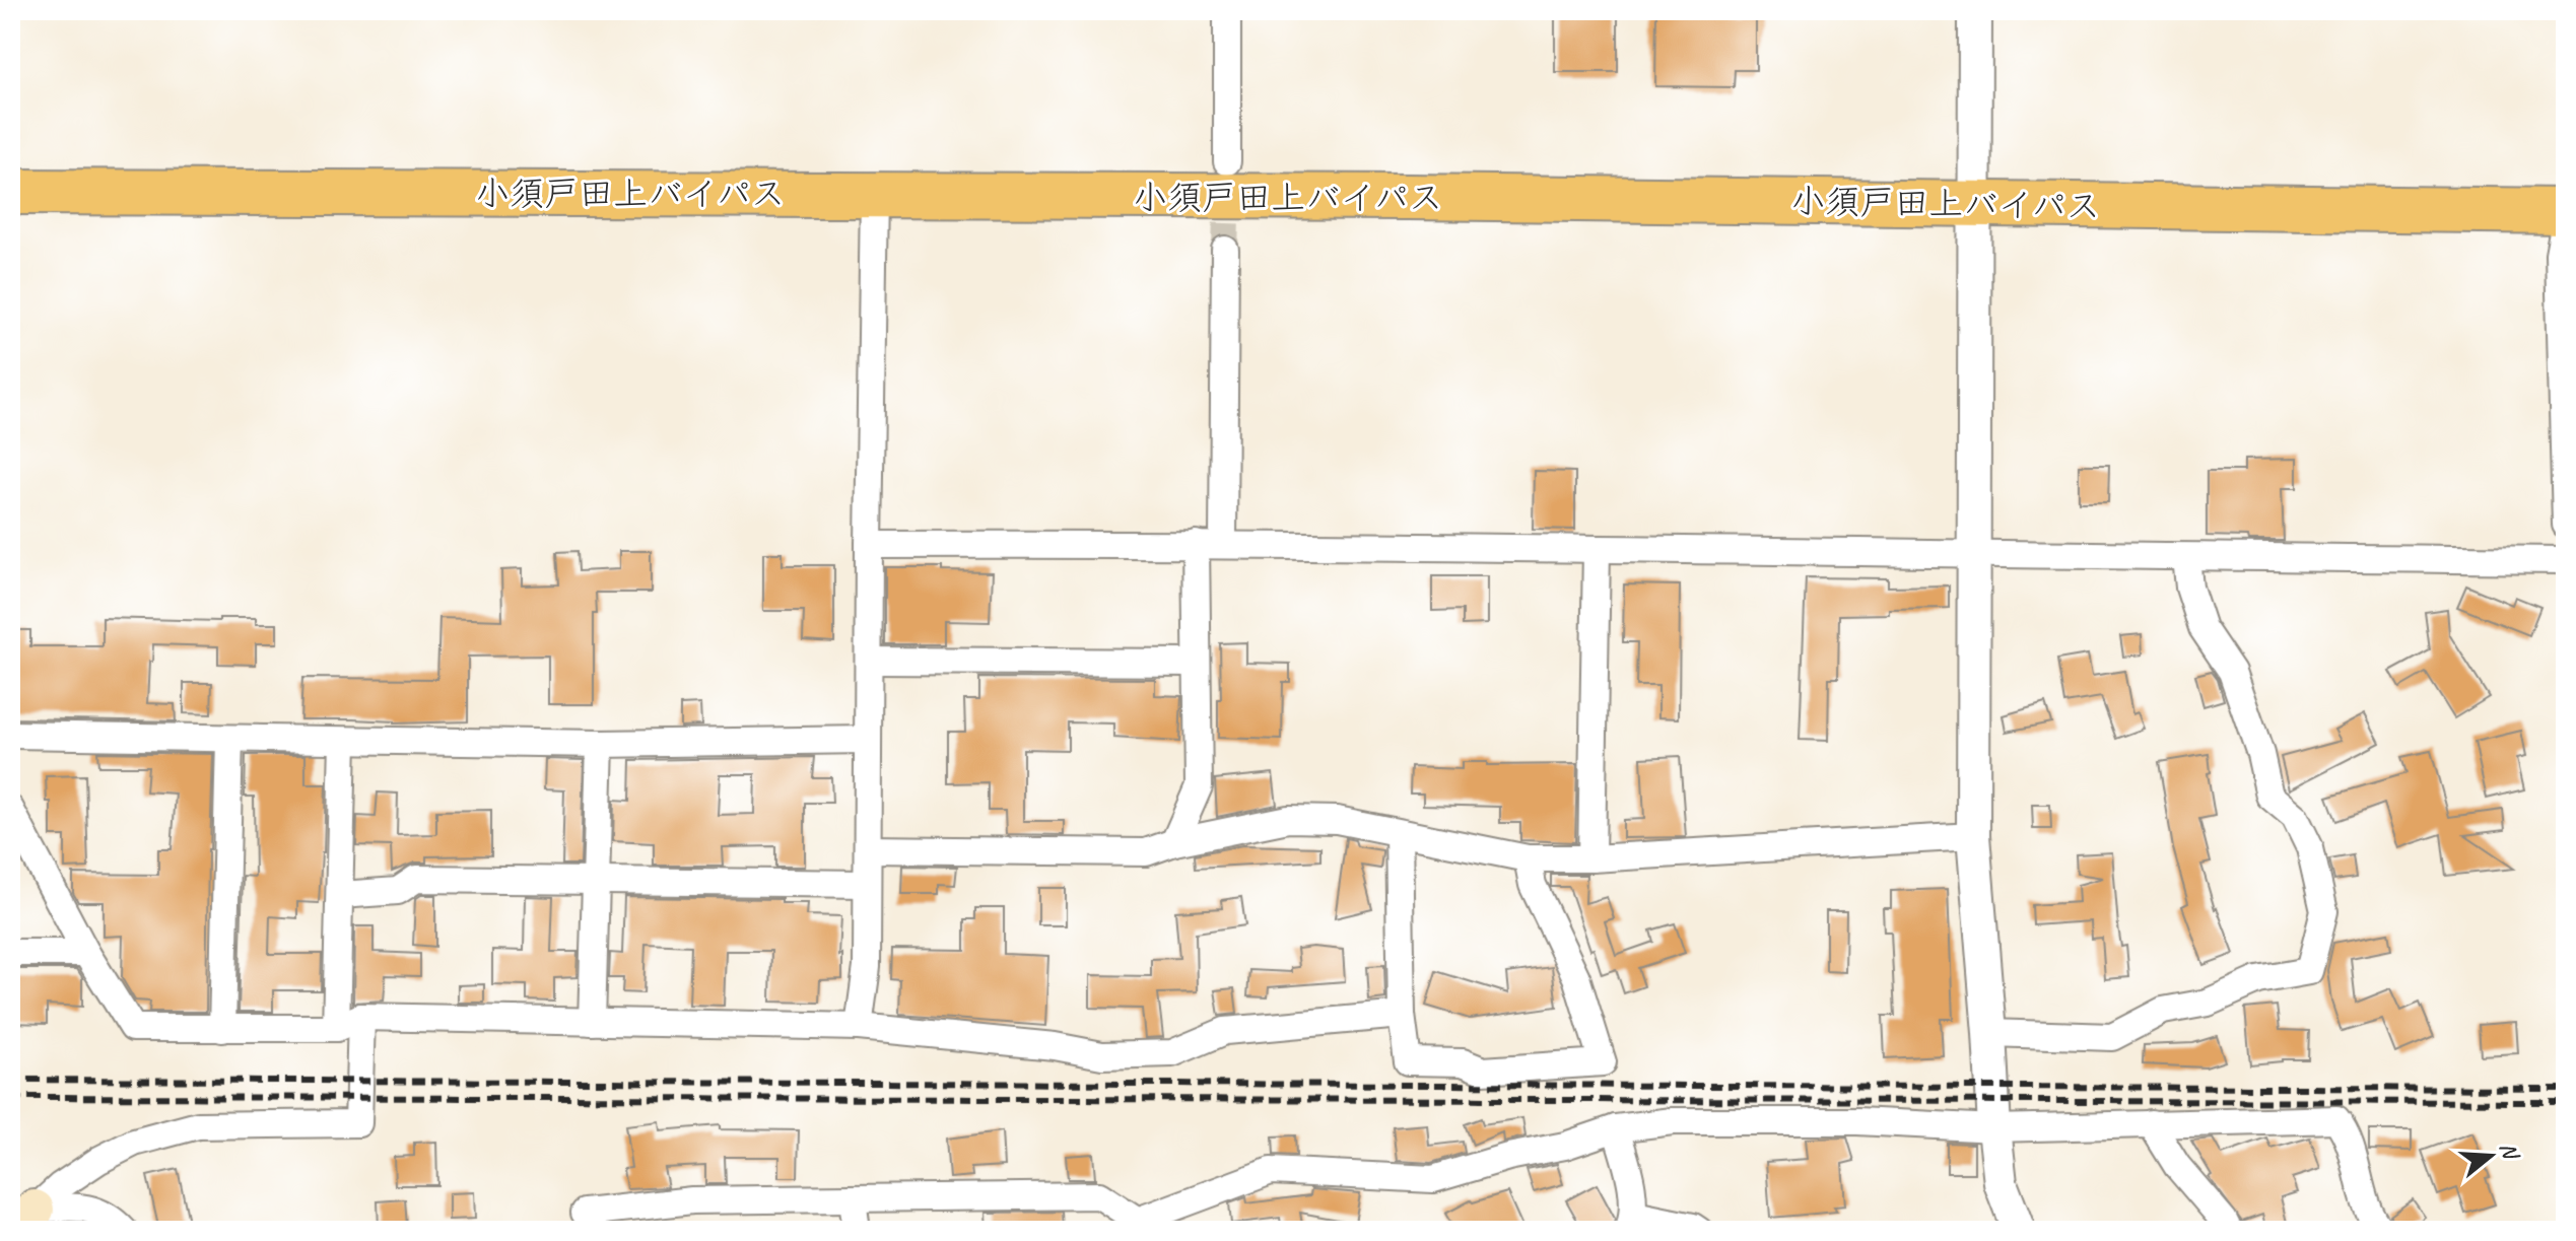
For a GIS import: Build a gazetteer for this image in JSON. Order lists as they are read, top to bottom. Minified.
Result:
{"streets":{"highway":["小須戸田上バイパス"]},"north":"right"}
